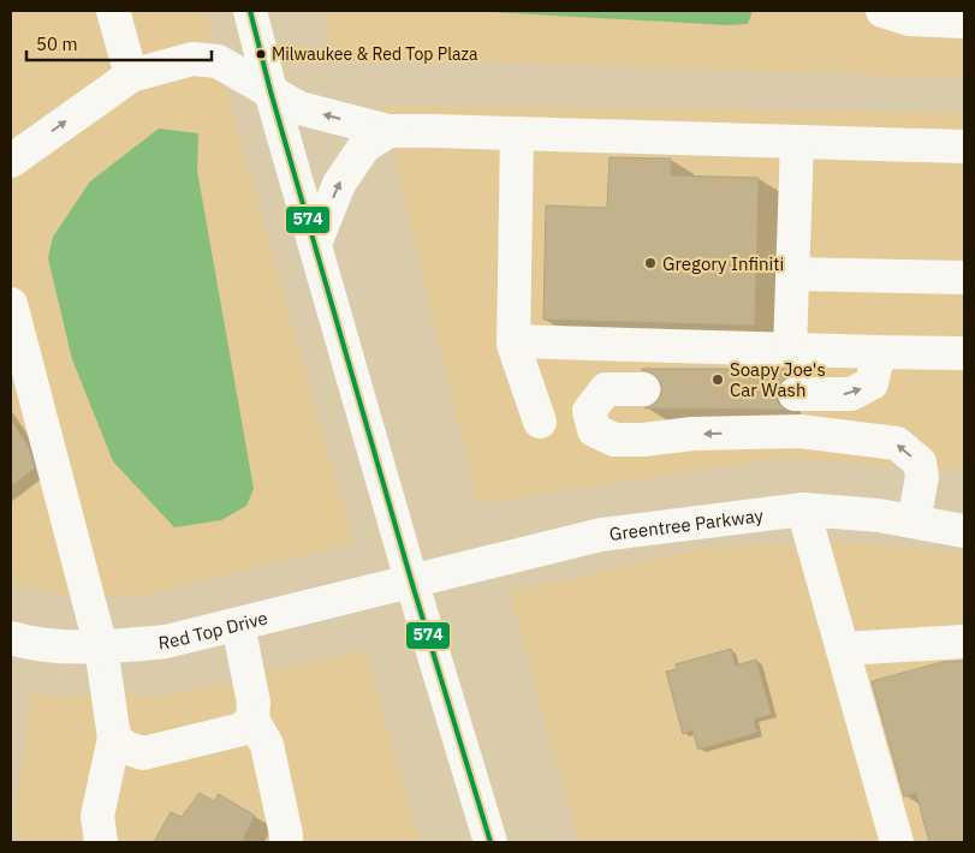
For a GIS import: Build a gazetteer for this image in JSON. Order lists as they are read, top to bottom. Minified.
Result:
{"streets":{"street":["Greentree Parkway","Red Top Drive"]},"crossings":[["Greentree Parkway","Red Top Drive"]],"places":["Milwaukee & Red Top Plaza","Gregory Infiniti","Soapy Joe's Car Wash"],"lines":["transit line 574"],"scale_bar":"50 m"}
